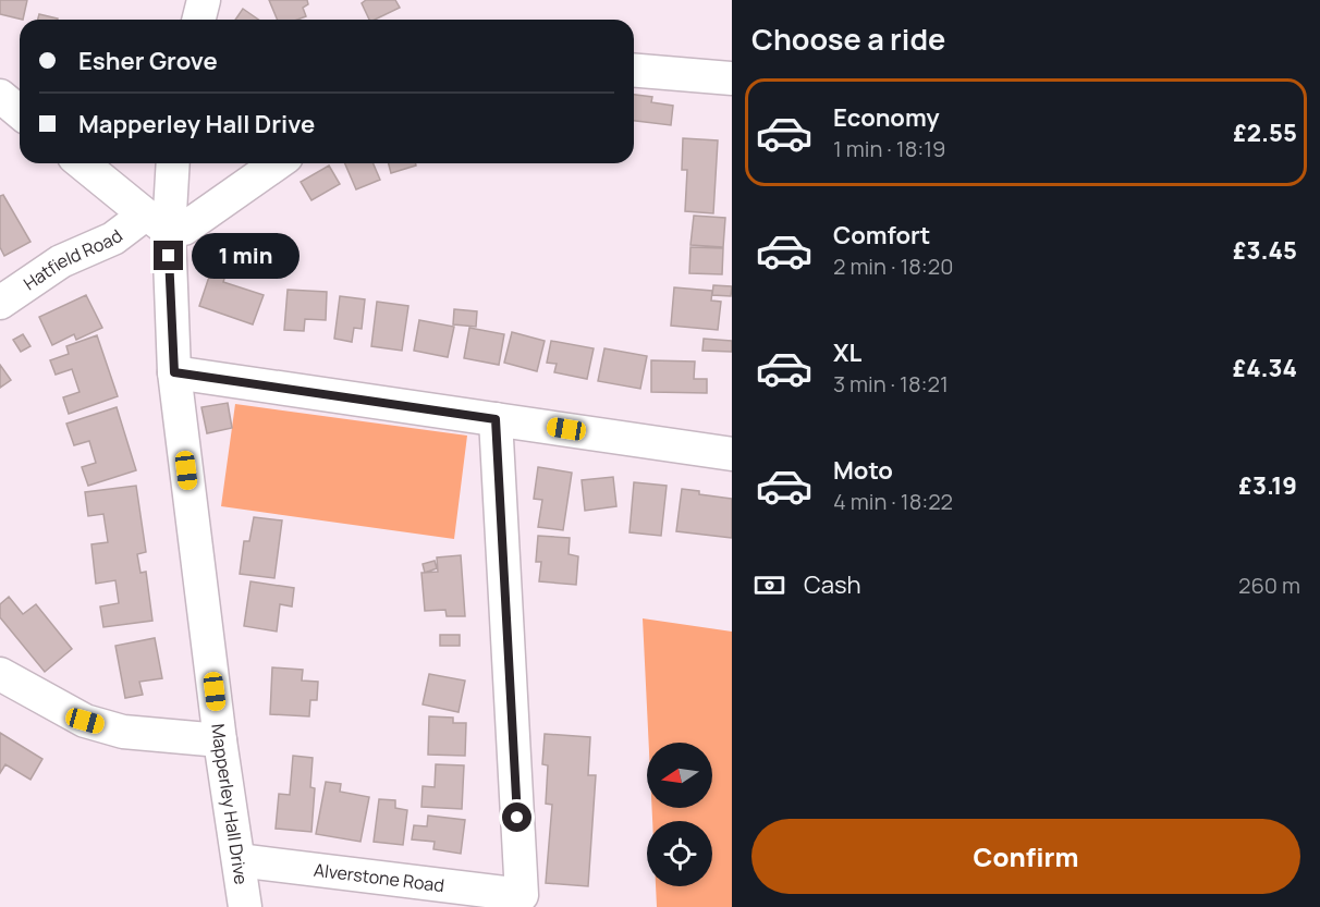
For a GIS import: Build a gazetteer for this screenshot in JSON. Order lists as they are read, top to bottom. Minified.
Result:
{"streets":{"street":["Hatfield Road","Mapperley Hall Drive","Alverstone Road"]},"crossings":[["Hatfield Road","Mapperley Hall Drive"],["Mapperley Hall Drive","Alverstone Road"]],"north":"left","page":{"heading":"Choose a ride","banner":["Esher Grove","Mapperley Hall Drive"],"list":[{"name":"Economy","note":"1 min · 18:19","value":"£2.55"},{"name":"Comfort","note":"2 min · 18:20","value":"£3.45"},{"name":"XL","note":"3 min · 18:21","value":"£4.34"},{"name":"Moto","note":"4 min · 18:22","value":"£3.19"}],"bubble":"1 min","pay":["Cash","260 m"],"buttons":"Confirm"}}
